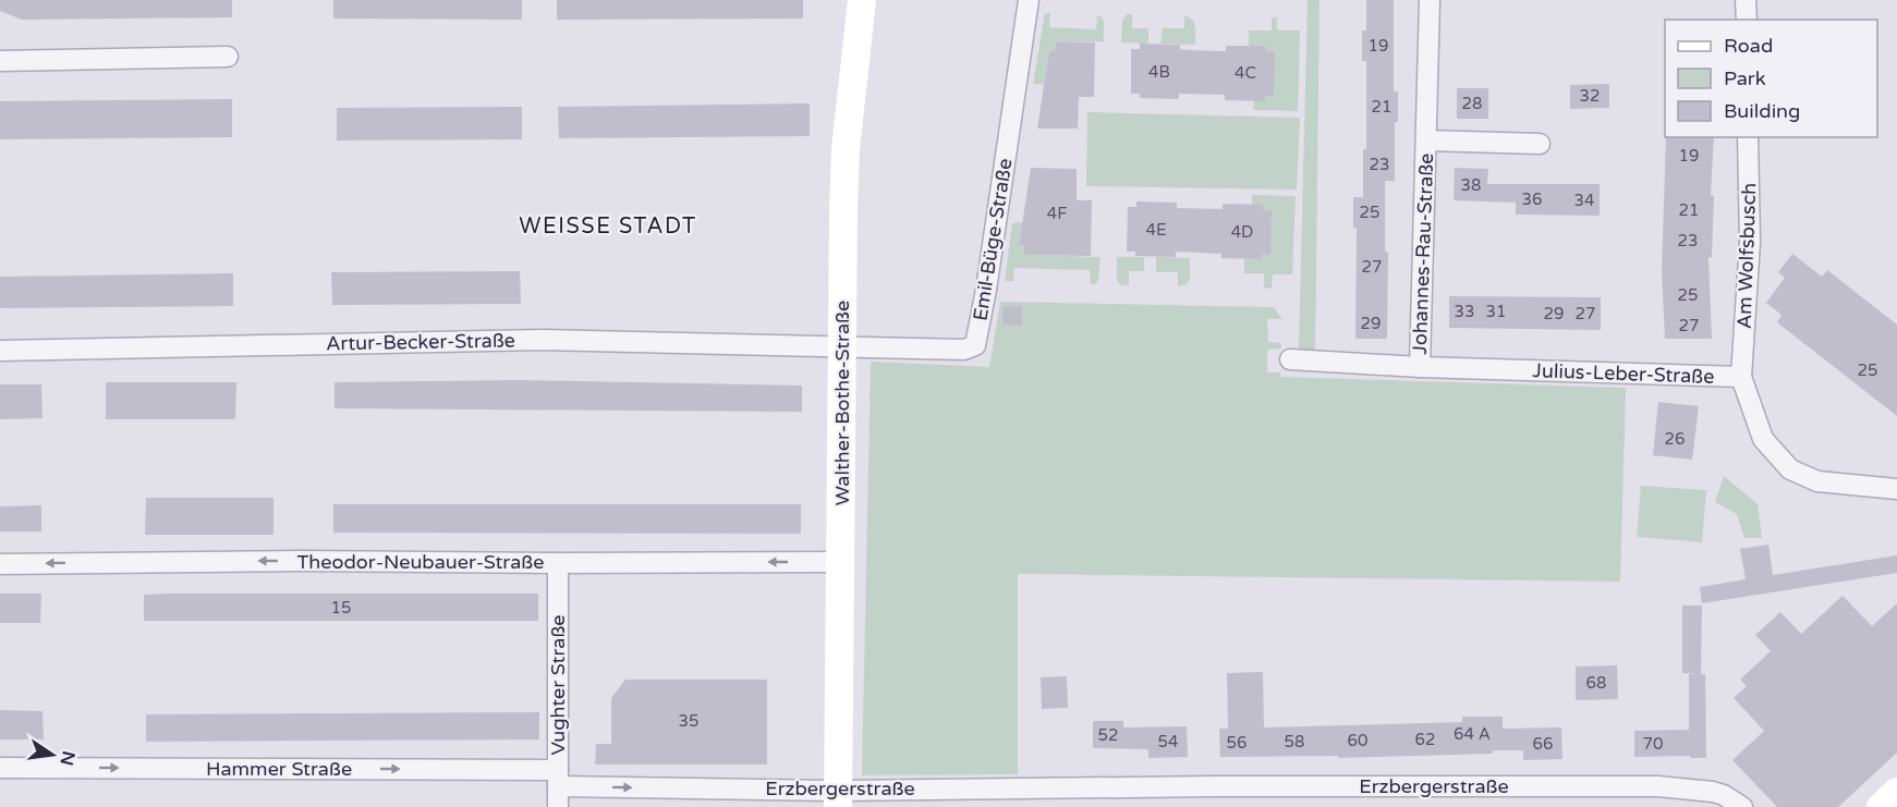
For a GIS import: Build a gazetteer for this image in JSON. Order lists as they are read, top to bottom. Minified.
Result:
{"streets":{"street":["Emil-Büge-Straße","Johannes-Rau-Straße","Am Wolfsbusch","Artur-Becker-Straße","Julius-Leber-Straße","Walther-Bothe-Straße","Theodor-Neubauer-Straße","Vughter Straße","Hammer Straße","Erzbergerstraße"]},"crossings":[["Emil-Büge-Straße","Artur-Becker-Straße"],["Emil-Büge-Straße","Walther-Bothe-Straße"],["Johannes-Rau-Straße","Julius-Leber-Straße"],["Am Wolfsbusch","Julius-Leber-Straße"],["Artur-Becker-Straße","Walther-Bothe-Straße"],["Walther-Bothe-Straße","Theodor-Neubauer-Straße"],["Walther-Bothe-Straße","Erzbergerstraße"],["Theodor-Neubauer-Straße","Vughter Straße"],["Vughter Straße","Hammer Straße"],["Vughter Straße","Erzbergerstraße"],["Hammer Straße","Erzbergerstraße"]],"one_way":["Theodor-Neubauer-Straße","Hammer Straße"],"districts":["WEISSE STADT"],"house_numbers":["19","4B","4C","32","28","21","19","23","38","36","34","21","25","4F","4E","4D","23","27","25","33","31","29","27","29","27","25","26","15","68","35","64 A","52","62","60","54","58","56","66","70"],"legend":["Road","Park","Building"],"north":"right"}
